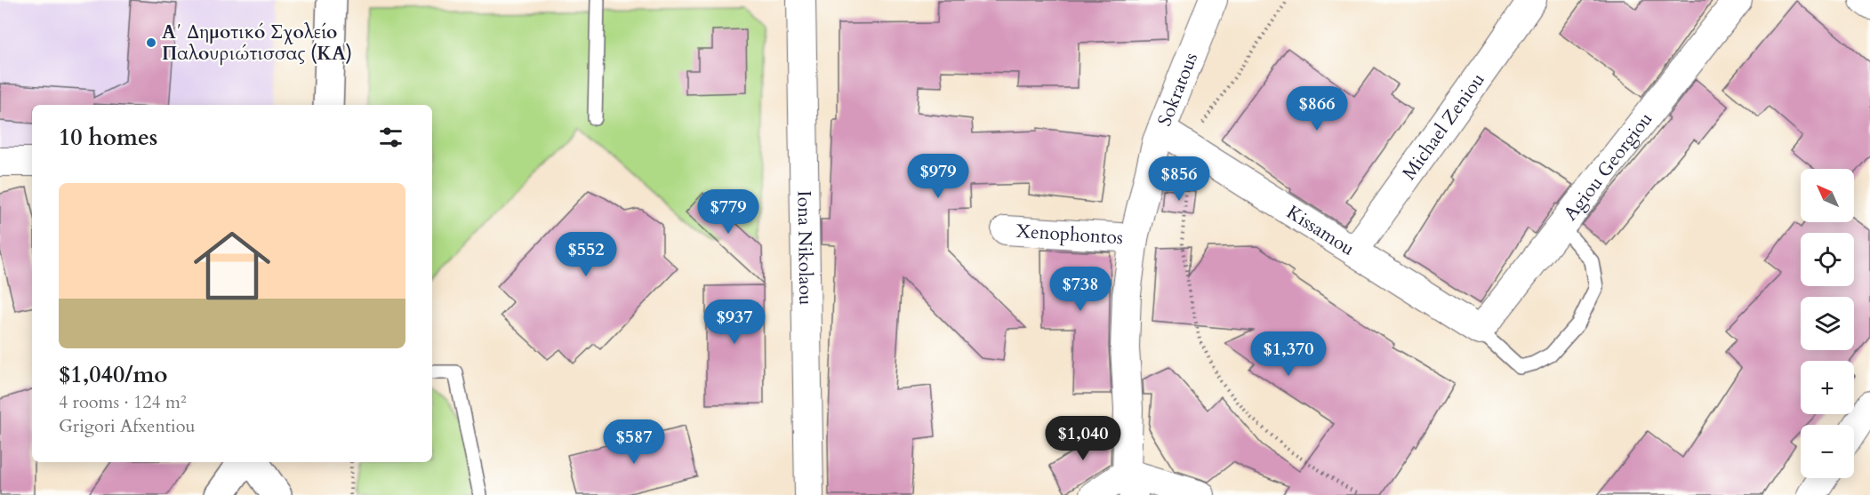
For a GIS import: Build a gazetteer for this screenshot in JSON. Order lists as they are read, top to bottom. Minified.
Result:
{"streets":{"street":["Sokratous","Michael Zeniou","Agiou Georgiou","Kissamou","Xenophontos","Iona Nikolaou"]},"crossings":[["Sokratous","Kissamou"],["Sokratous","Xenophontos"],["Michael Zeniou","Kissamou"],["Agiou Georgiou","Kissamou"]],"places":["Α΄ Δημοτικό Σχολείο Παλουριώτισσας (ΚΑ)"],"north":"top left","page":{"price":["$866","$979","$856","$779","$552","$738","$937","$1,370","$1,040","$587"],"heading":"10 homes","map_buttons":["+","−"],"list":[{"name":"$1,040/mo","note":"4 rooms · 124 m² · Grigori Afxentiou"}]}}
